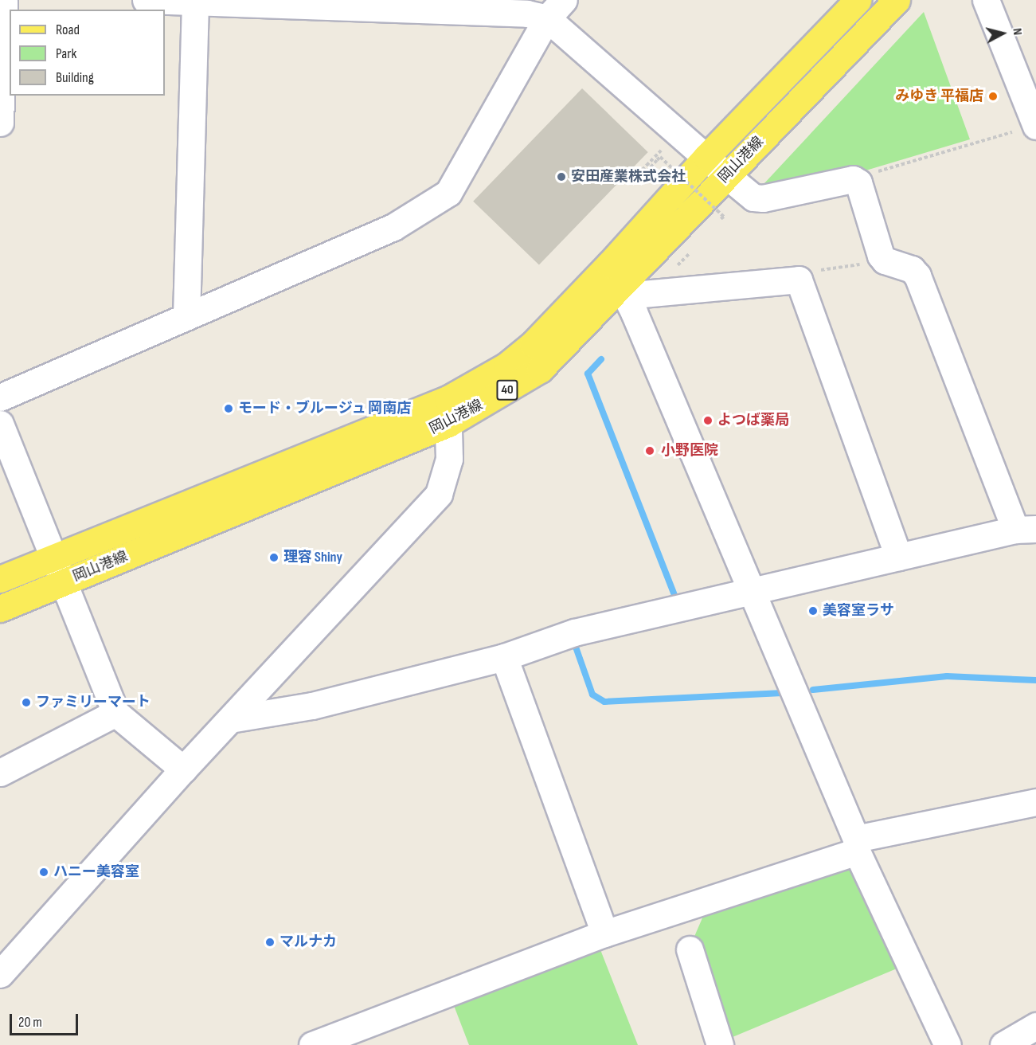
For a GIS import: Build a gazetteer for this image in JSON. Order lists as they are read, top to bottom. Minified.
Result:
{"streets":{"main road":["岡山港線","40"]},"places":["みゆき 平福店","安田産業株式会社","モード・ブルージュ 岡南店","よつば薬局","小野医院","理容 Shiny","美容室ラサ","ファミリーマート","ハニー美容室","マルナカ"],"legend":["Road","Park","Building"],"scale_bar":"20 m","north":"right"}
